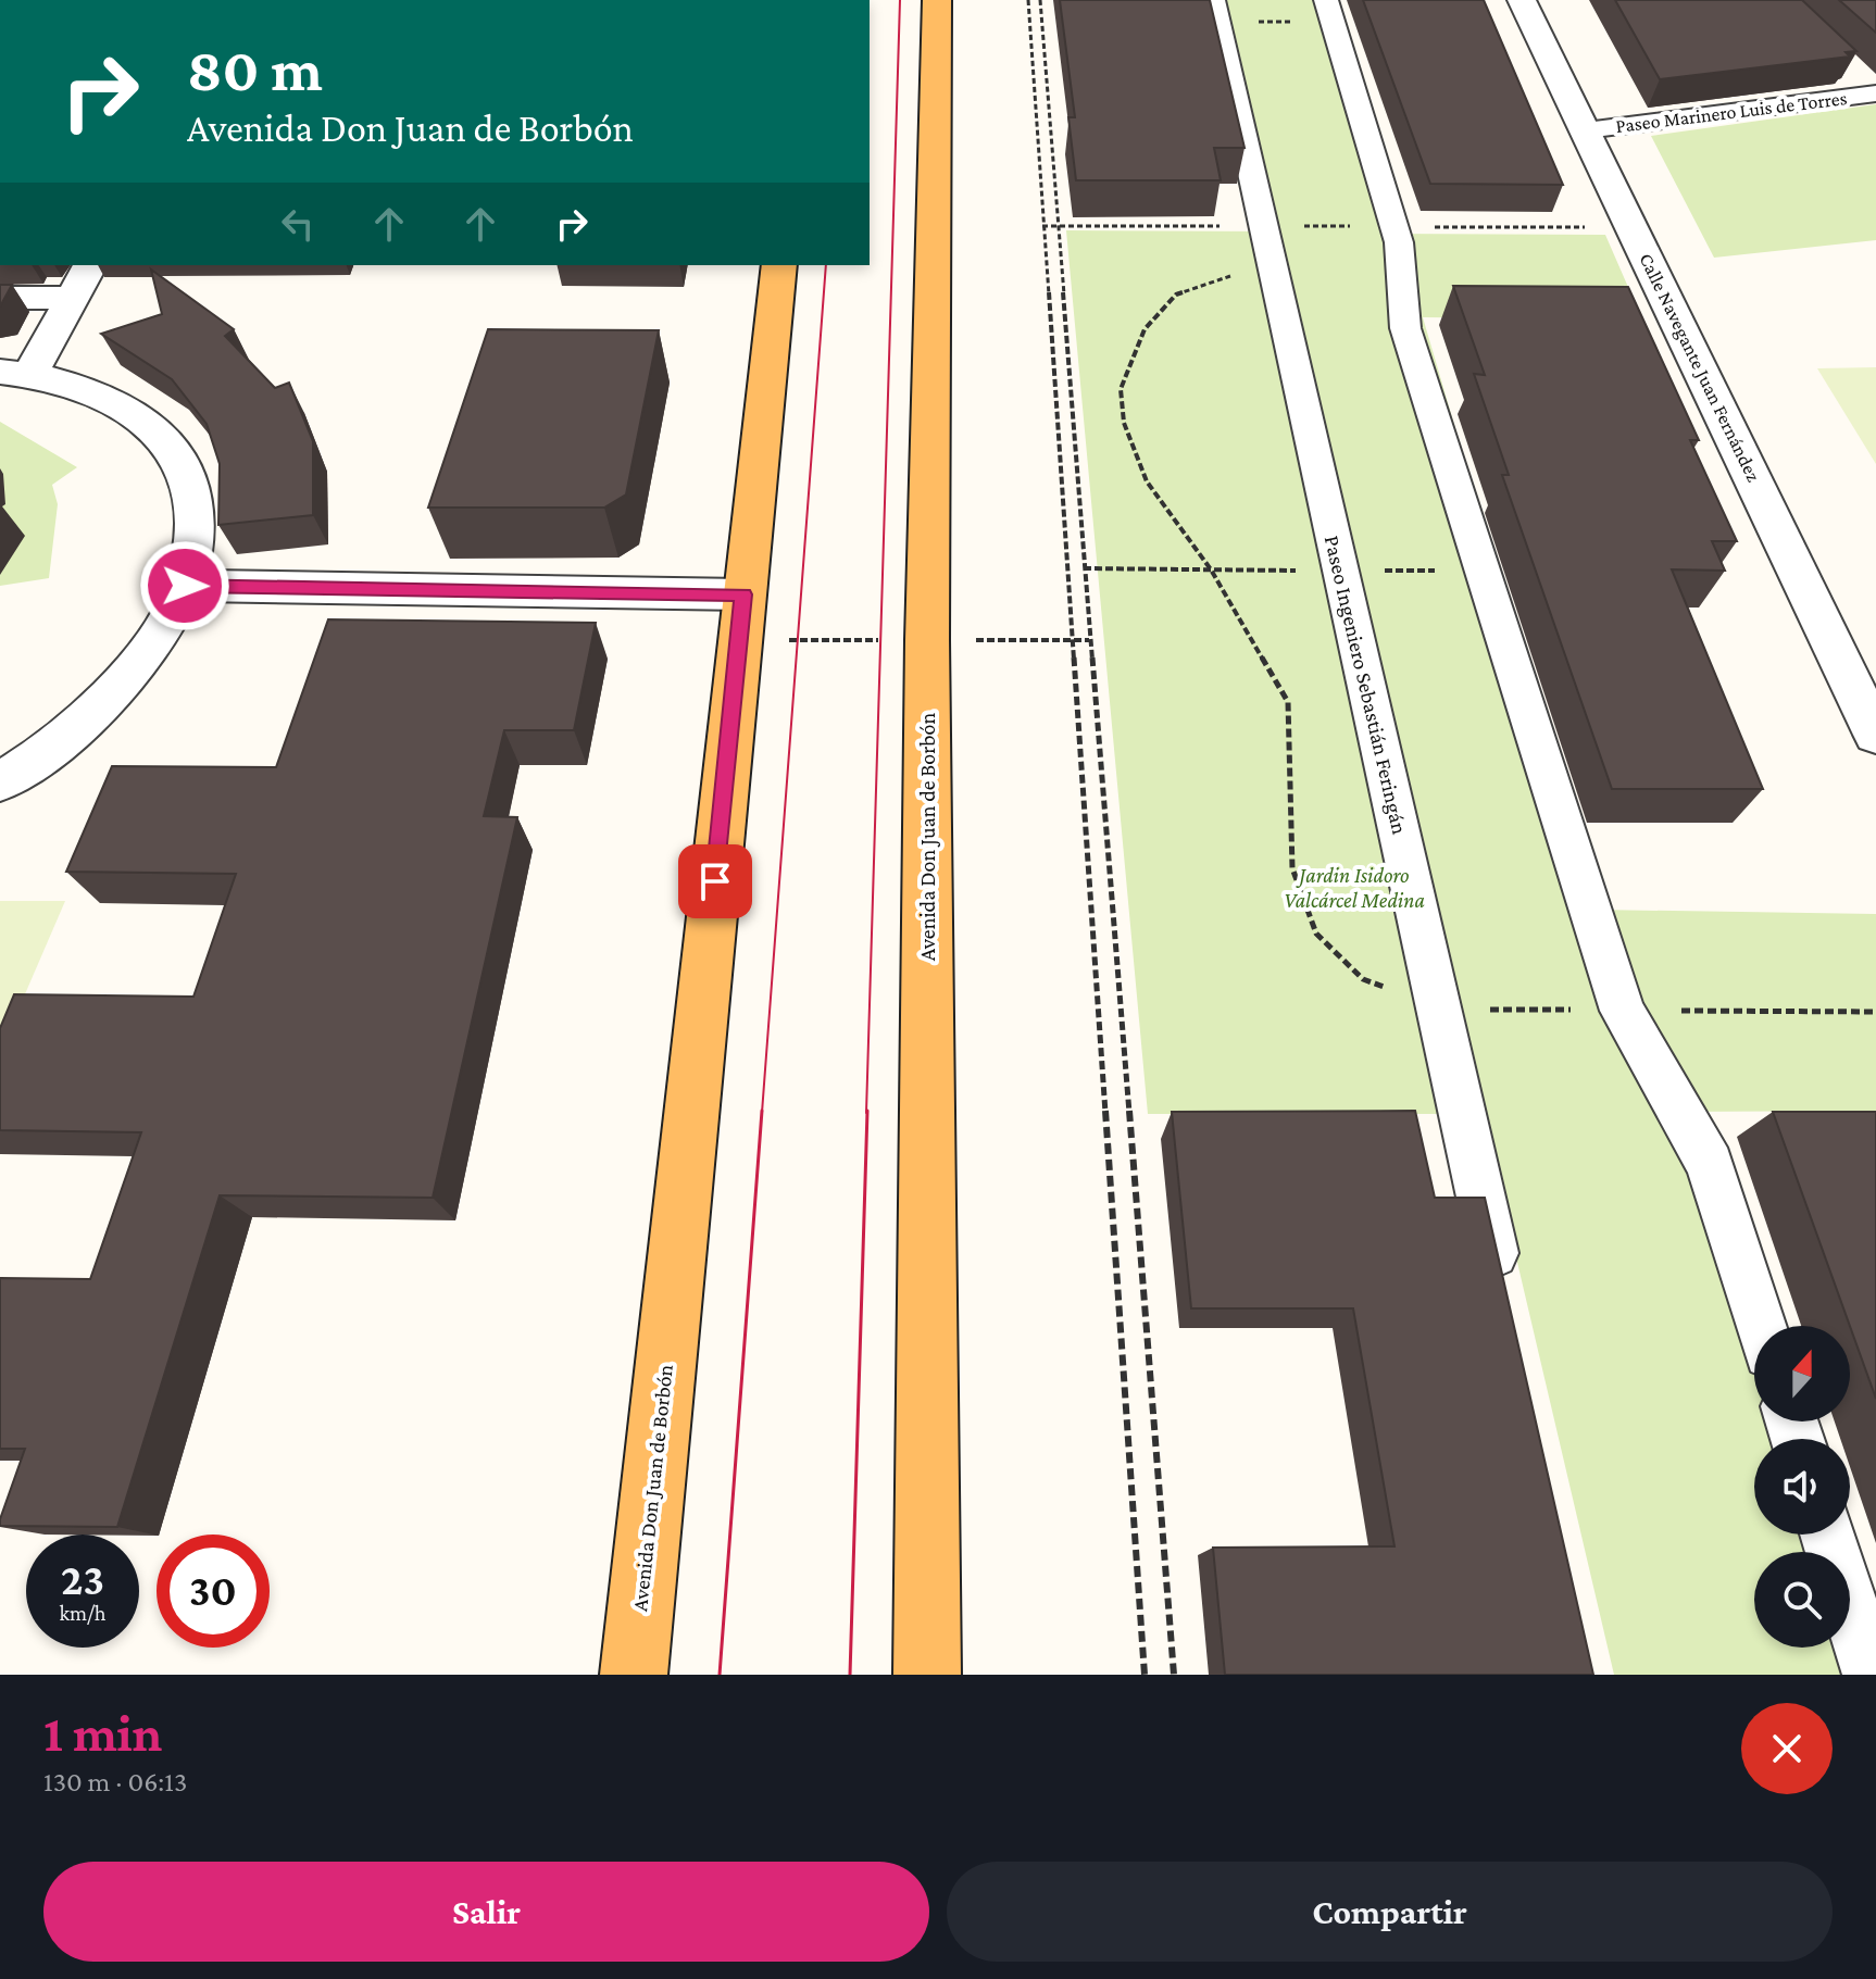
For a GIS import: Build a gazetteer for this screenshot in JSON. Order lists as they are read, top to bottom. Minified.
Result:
{"streets":{"main road":["Avenida Don Juan de Borbón"],"street":["Paseo Marinero Luis de Torres","Calle Navegante Juan Fernández","Paseo Ingeniero Sebastián Feringán"]},"crossings":[["Paseo Marinero Luis de Torres","Calle Navegante Juan Fernández"]],"parks":["Jardin Isidoro Valcárcel Medina"],"north":"top","page":{"turn":["80 m","Avenida Don Juan de Borbón"],"speed":"23 km/h","limit":"30","heading":["1 min","130 m · 06:13"],"buttons":["Salir","Compartir"]}}
